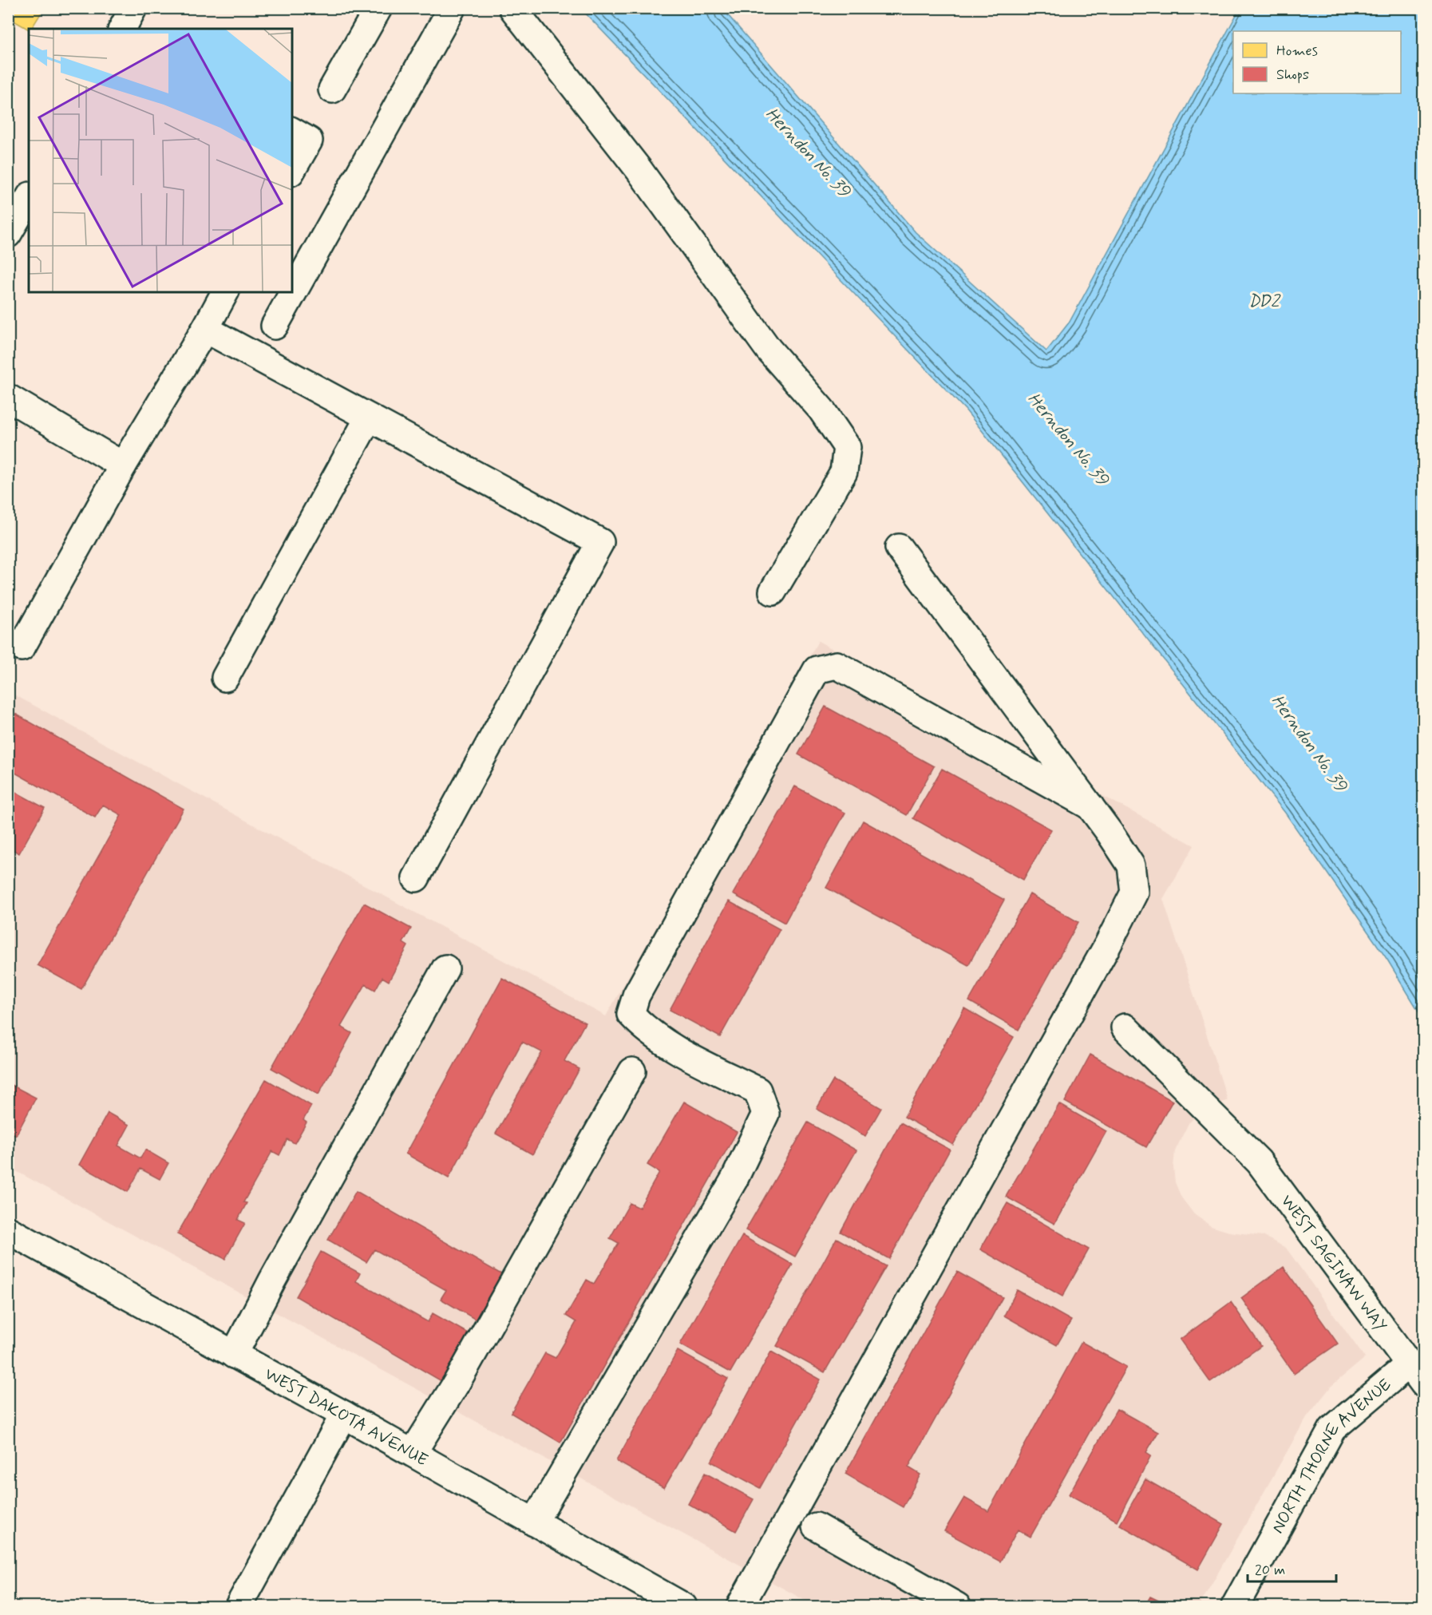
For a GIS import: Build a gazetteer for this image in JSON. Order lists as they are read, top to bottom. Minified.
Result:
{"streets":{"street":["WEST SAGINAW WAY","WEST DAKOTA AVENUE","NORTH THORNE AVENUE"]},"crossings":[["WEST SAGINAW WAY","NORTH THORNE AVENUE"]],"water":["Herndon No. 39","DD2"],"legend":["Homes","Shops"],"scale_bar":"20 m"}
